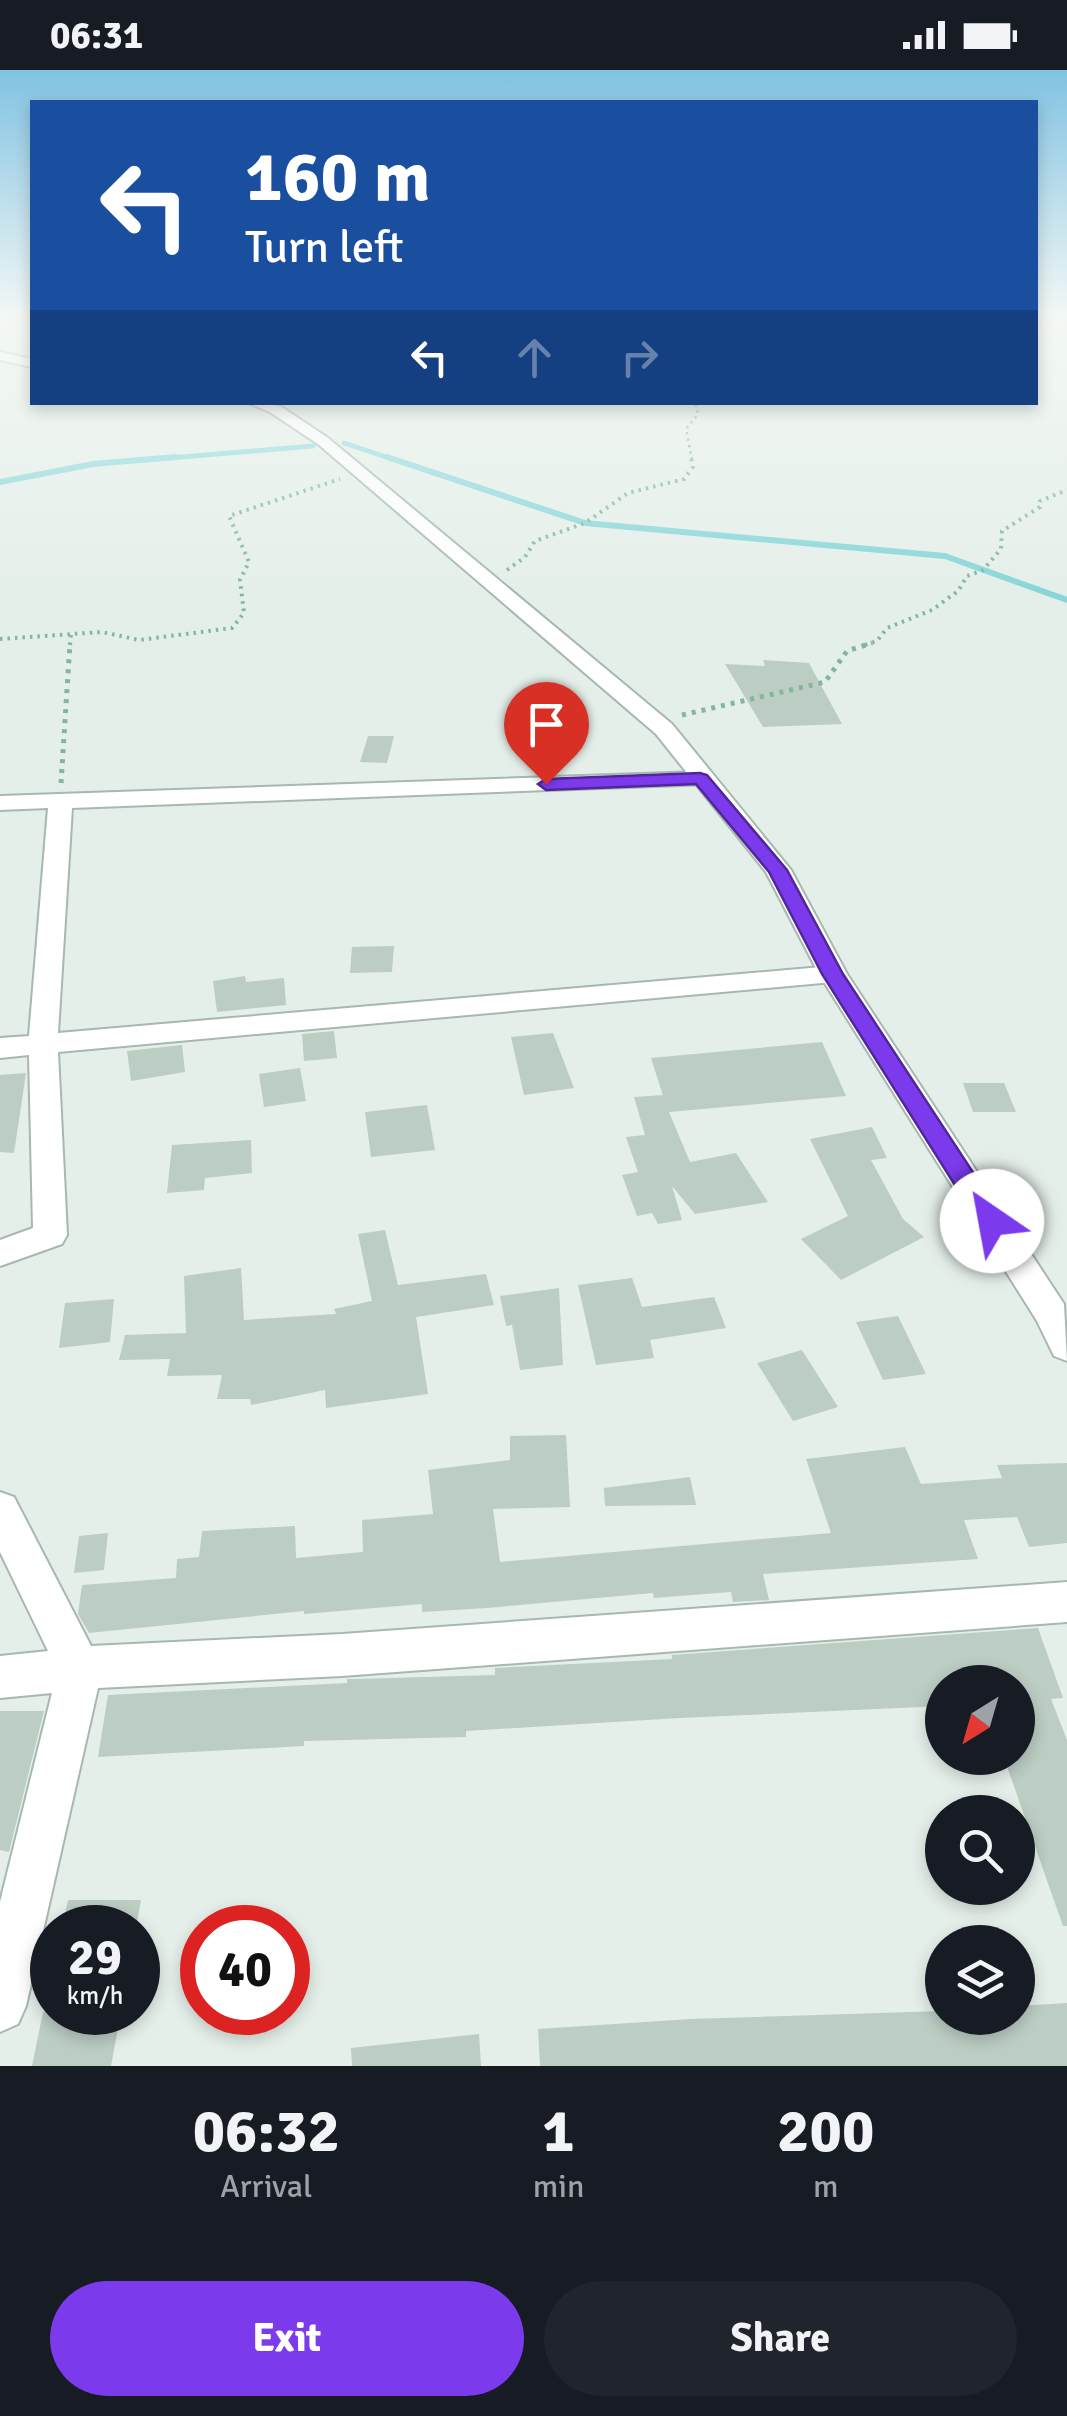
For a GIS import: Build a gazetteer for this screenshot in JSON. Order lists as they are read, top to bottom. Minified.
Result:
{"north":"bottom left","page":{"status":"06:31","turn":["160 m","Turn left"],"speed":"29 km/h","limit":"40","eta":["06:32","Arrival","1","min","200","m"],"buttons":["Exit","Share"]}}
